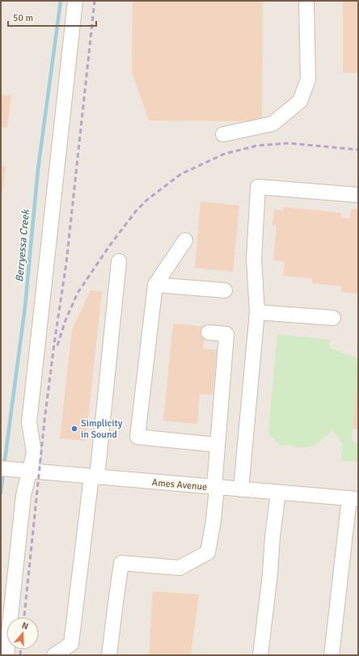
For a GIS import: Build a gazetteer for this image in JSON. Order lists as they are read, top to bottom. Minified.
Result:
{"streets":{"street":["Ames Avenue"]},"water":["Berryessa Creek"],"places":["Simplicity in Sound"],"scale_bar":"50 m","north":"top"}
